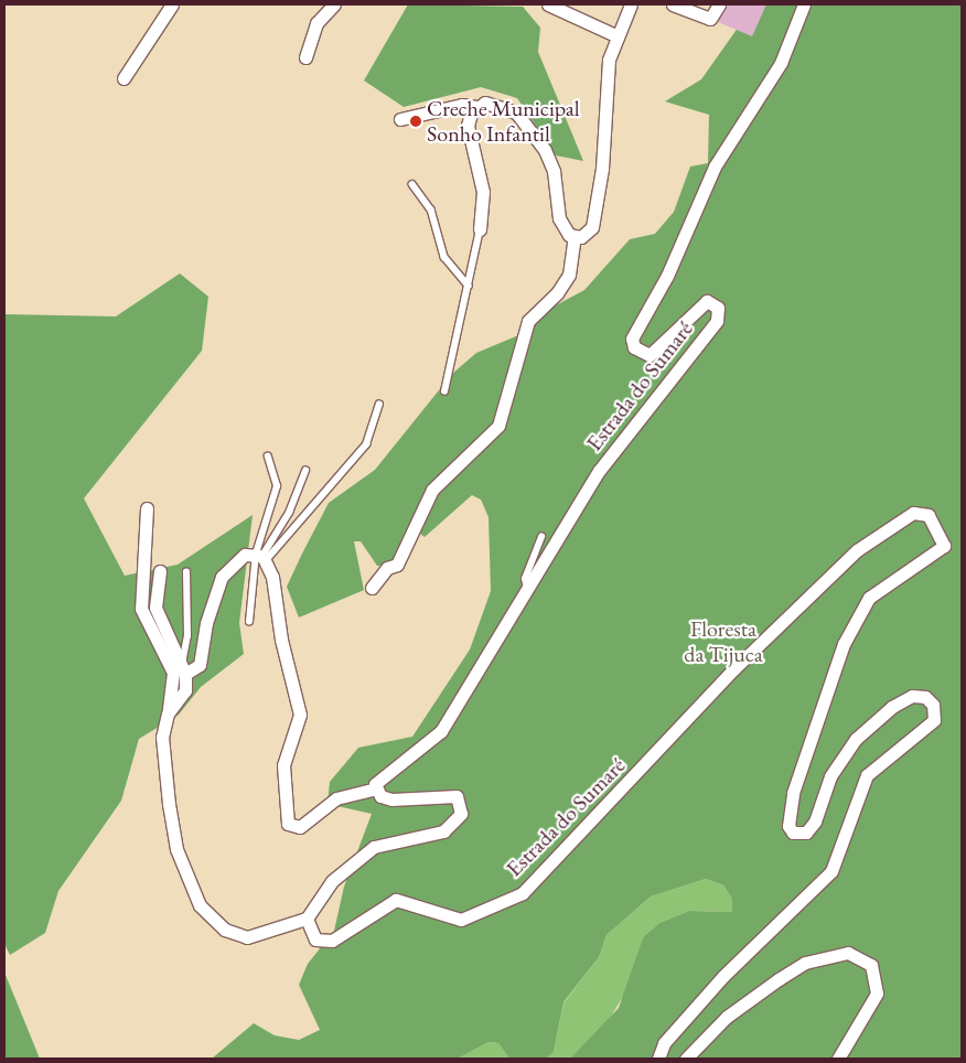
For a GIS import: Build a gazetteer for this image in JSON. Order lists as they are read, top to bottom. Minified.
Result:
{"streets":{"street":["Estrada do Sumaré"]},"parks":["Floresta da Tijuca"],"places":["Creche Municipal Sonho Infantil"]}
